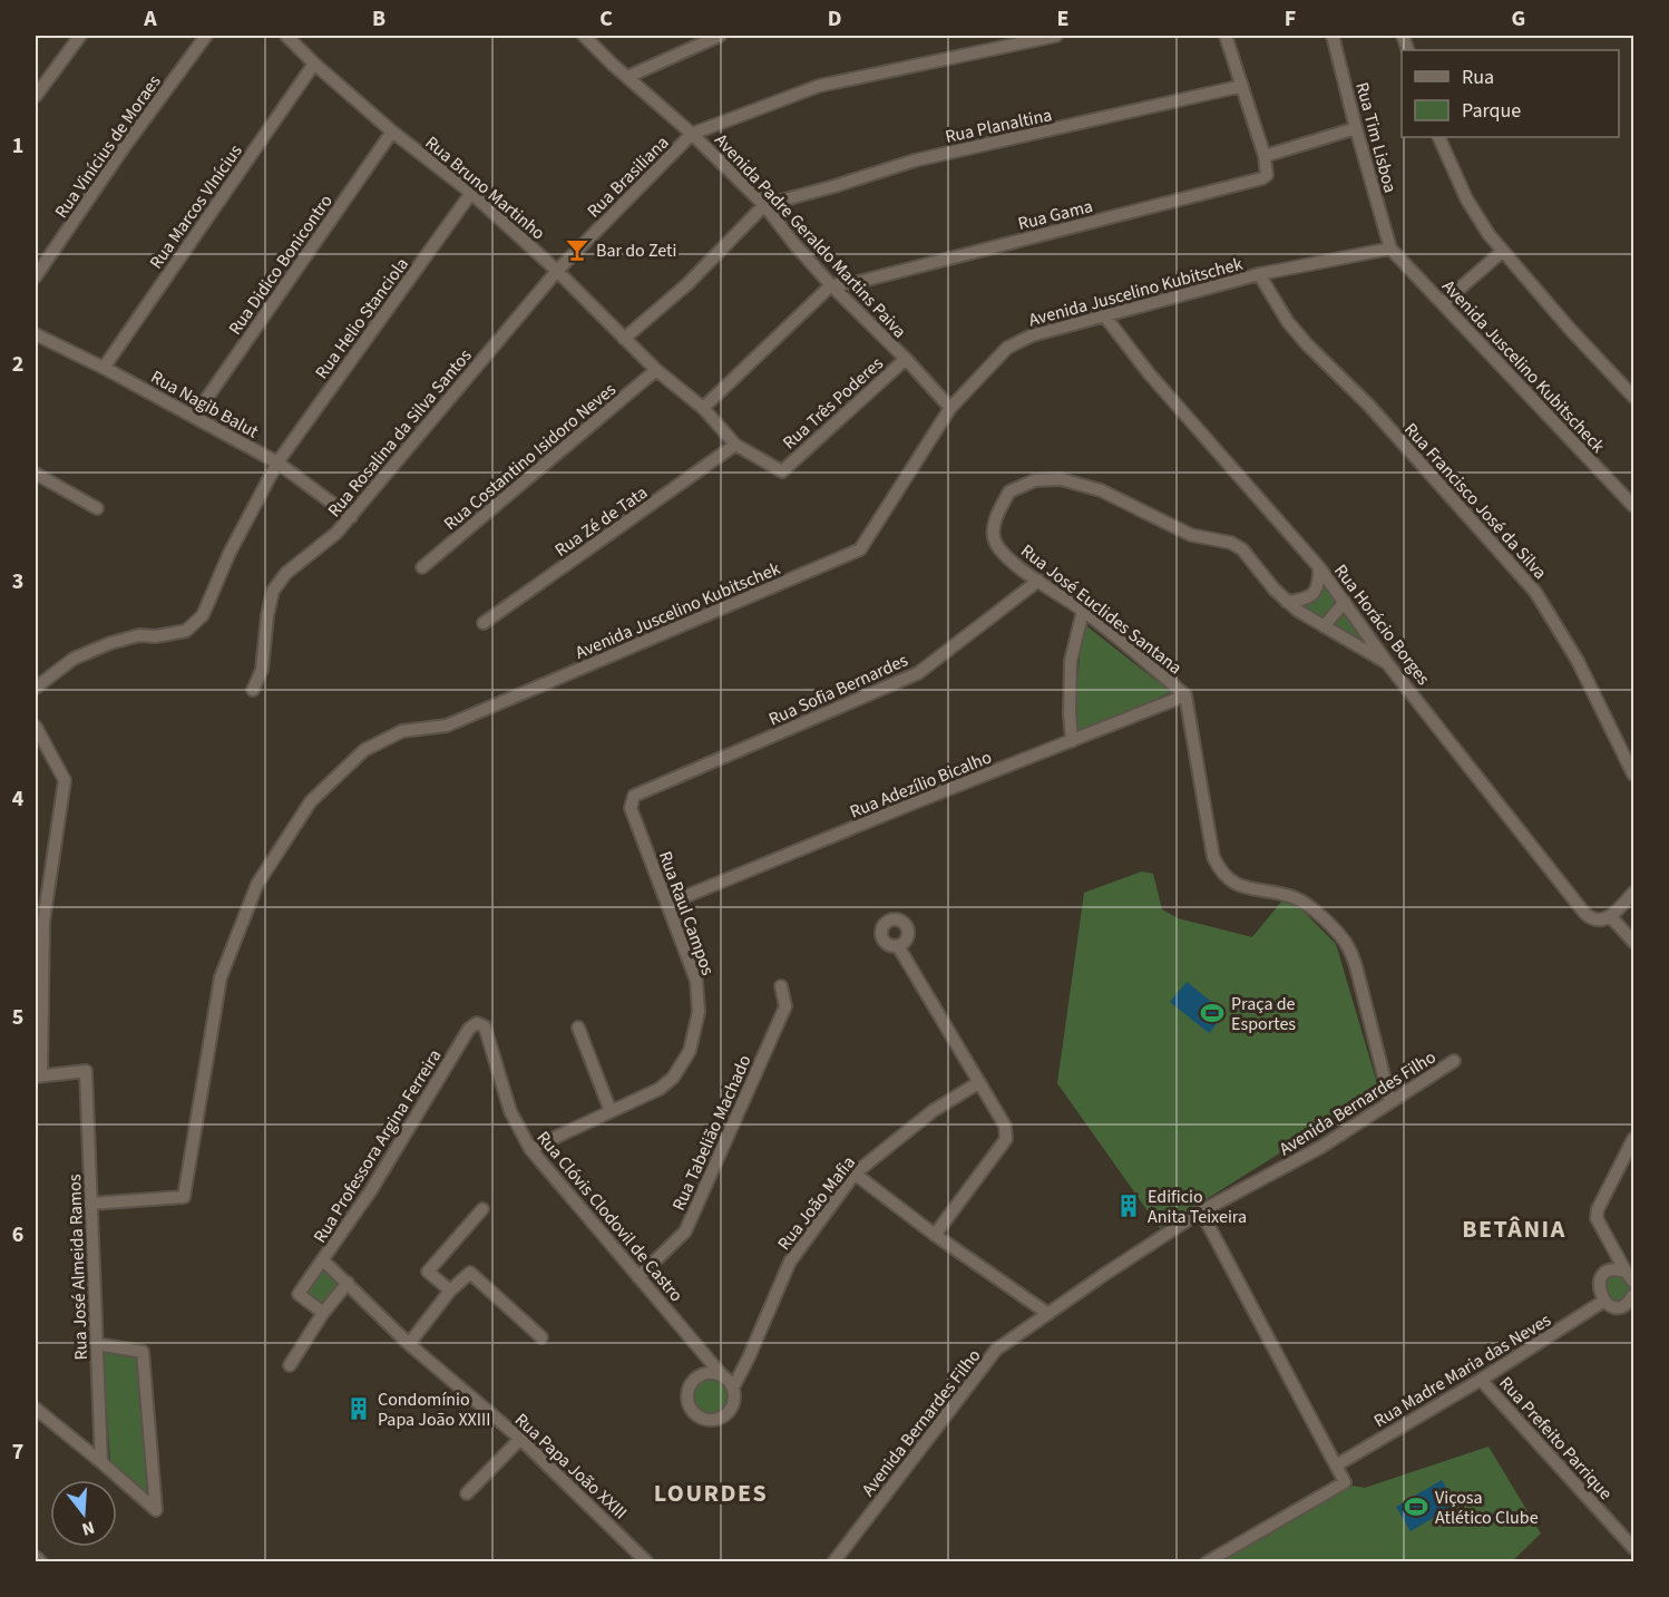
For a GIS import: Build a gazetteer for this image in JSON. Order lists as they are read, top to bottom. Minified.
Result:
{"streets":{"street":["Rua Planaltina","Rua Tim Lisboa","Rua Vinícius de Moraes","Rua Brasiliana","Rua Bruno Martinho","Rua Marcos VInícius","Rua Gama","Avenida Padre Geraldo Martins Paiva","Rua Didico Bonicontro","Avenida Juscelino Kubitschek","Rua Helio Stanciola","Avenida Juscelino Kubitscheck","Rua Três Poderes","Rua Nagib Balut","Rua Rosalina da Silva Santos","Rua Costantino Isidoro Neves","Rua Francisco José da Silva","Rua Zé de Tata","Rua José Euclides Santana","Rua Horácio Borges","Rua Sofia Bernardes","Rua Adezílio Bicalho","Rua Raul Campos","Avenida Bernardes Filho","Rua Tabelião Machado","Rua Professora Argina Ferreira","Rua João Mafia","Rua Clóvis Clodovil de Castro","Rua José Almeida Ramos","Rua Madre Maria das Neves","Rua Prefeito Parrique","Rua Papa João XXIII"]},"crossings":[["Rua Planaltina","Avenida Padre Geraldo Martins Paiva"],["Rua Tim Lisboa","Avenida Juscelino Kubitschek"],["Rua Tim Lisboa","Avenida Juscelino Kubitscheck"],["Rua Brasiliana","Rua Bruno Martinho"],["Rua Brasiliana","Avenida Padre Geraldo Martins Paiva"],["Rua Brasiliana","Rua Rosalina da Silva Santos"],["Rua Bruno Martinho","Rua Marcos VInícius"],["Rua Bruno Martinho","Rua Didico Bonicontro"],["Rua Bruno Martinho","Rua Helio Stanciola"],["Rua Bruno Martinho","Rua Três Poderes"],["Rua Bruno Martinho","Rua Rosalina da Silva Santos"],["Rua Bruno Martinho","Rua Costantino Isidoro Neves"],["Rua Bruno Martinho","Rua Zé de Tata"],["Rua Marcos VInícius","Rua Nagib Balut"],["Rua Gama","Avenida Padre Geraldo Martins Paiva"],["Avenida Padre Geraldo Martins Paiva","Avenida Juscelino Kubitschek"],["Avenida Padre Geraldo Martins Paiva","Rua Três Poderes"],["Rua Didico Bonicontro","Rua Nagib Balut"],["Avenida Juscelino Kubitschek","Avenida Juscelino Kubitscheck"],["Avenida Juscelino Kubitschek","Rua Francisco José da Silva"],["Avenida Juscelino Kubitschek","Rua Horácio Borges"],["Avenida Juscelino Kubitschek","Rua José Almeida Ramos"],["Rua Helio Stanciola","Rua Nagib Balut"],["Rua Nagib Balut","Rua Rosalina da Silva Santos"],["Rua José Euclides Santana","Rua Horácio Borges"],["Rua José Euclides Santana","Rua Sofia Bernardes"],["Rua José Euclides Santana","Rua Adezílio Bicalho"],["Rua José Euclides Santana","Avenida Bernardes Filho"],["Rua Sofia Bernardes","Rua Raul Campos"],["Rua Adezílio Bicalho","Rua Raul Campos"],["Rua Raul Campos","Rua Clóvis Clodovil de Castro"],["Rua Tabelião Machado","Rua Clóvis Clodovil de Castro"],["Rua Professora Argina Ferreira","Rua Clóvis Clodovil de Castro"],["Rua Professora Argina Ferreira","Rua Papa João XXIII"],["Rua João Mafia","Rua Clóvis Clodovil de Castro"],["Rua Madre Maria das Neves","Rua Prefeito Parrique"]],"districts":["BETÂNIA","LOURDES"],"places":{"bar":["Bar do Zeti"],"sports":["Praça de Esportes","Viçosa Atlético Clube"],"building":["Edificio Anita Teixeira","Condomínio Papa João XXIII"]},"legend":["Rua","Parque"],"north":"bottom","grid":{"columns":["A","B","C","D","E","F","G"],"rows":["1","2","3","4","5","6","7"]}}
